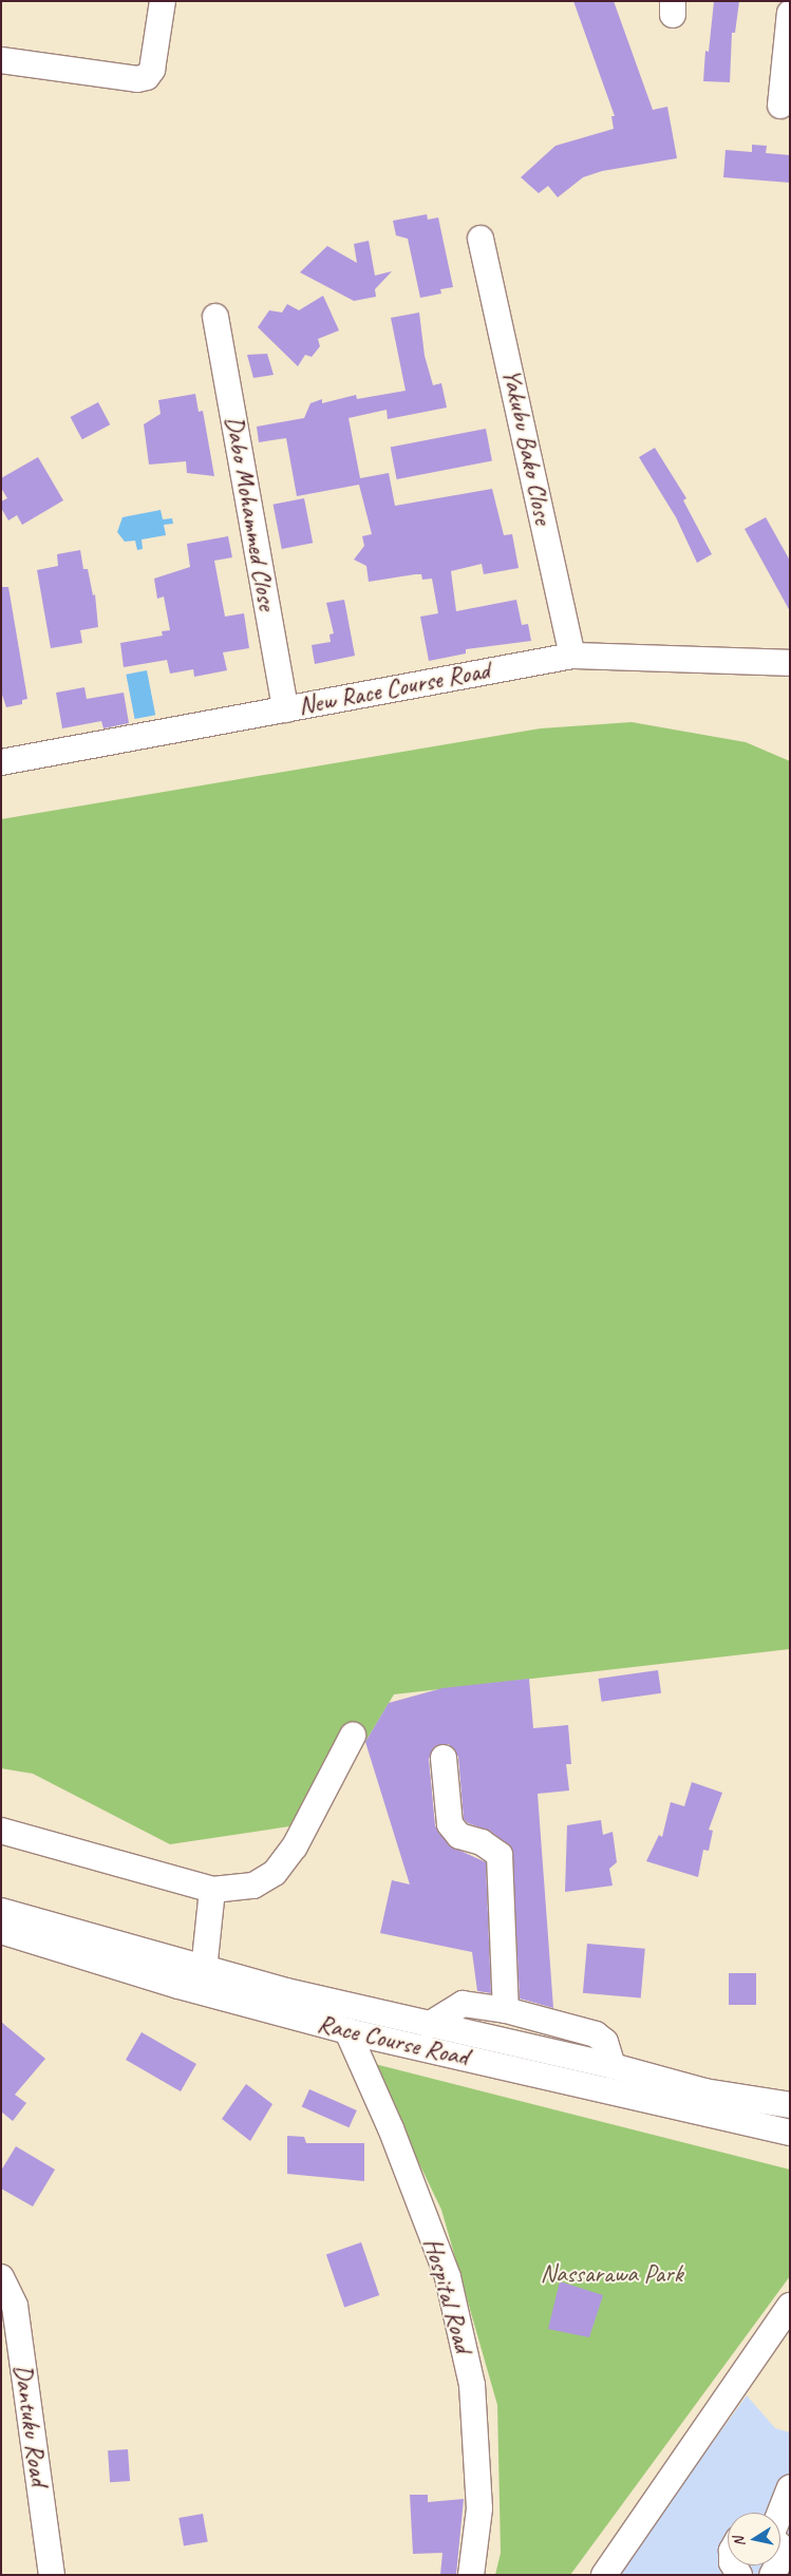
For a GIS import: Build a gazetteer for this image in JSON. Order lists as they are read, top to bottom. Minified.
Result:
{"streets":{"street":["Yakubu Bako Close","Dabo Mohammed Close","New Race Course Road","Race Course Road","Hospital Road","Dantuku Road"]},"crossings":[["Yakubu Bako Close","New Race Course Road"],["Dabo Mohammed Close","New Race Course Road"],["Race Course Road","Hospital Road"]],"parks":["Nassarawa Park"],"north":"left"}
